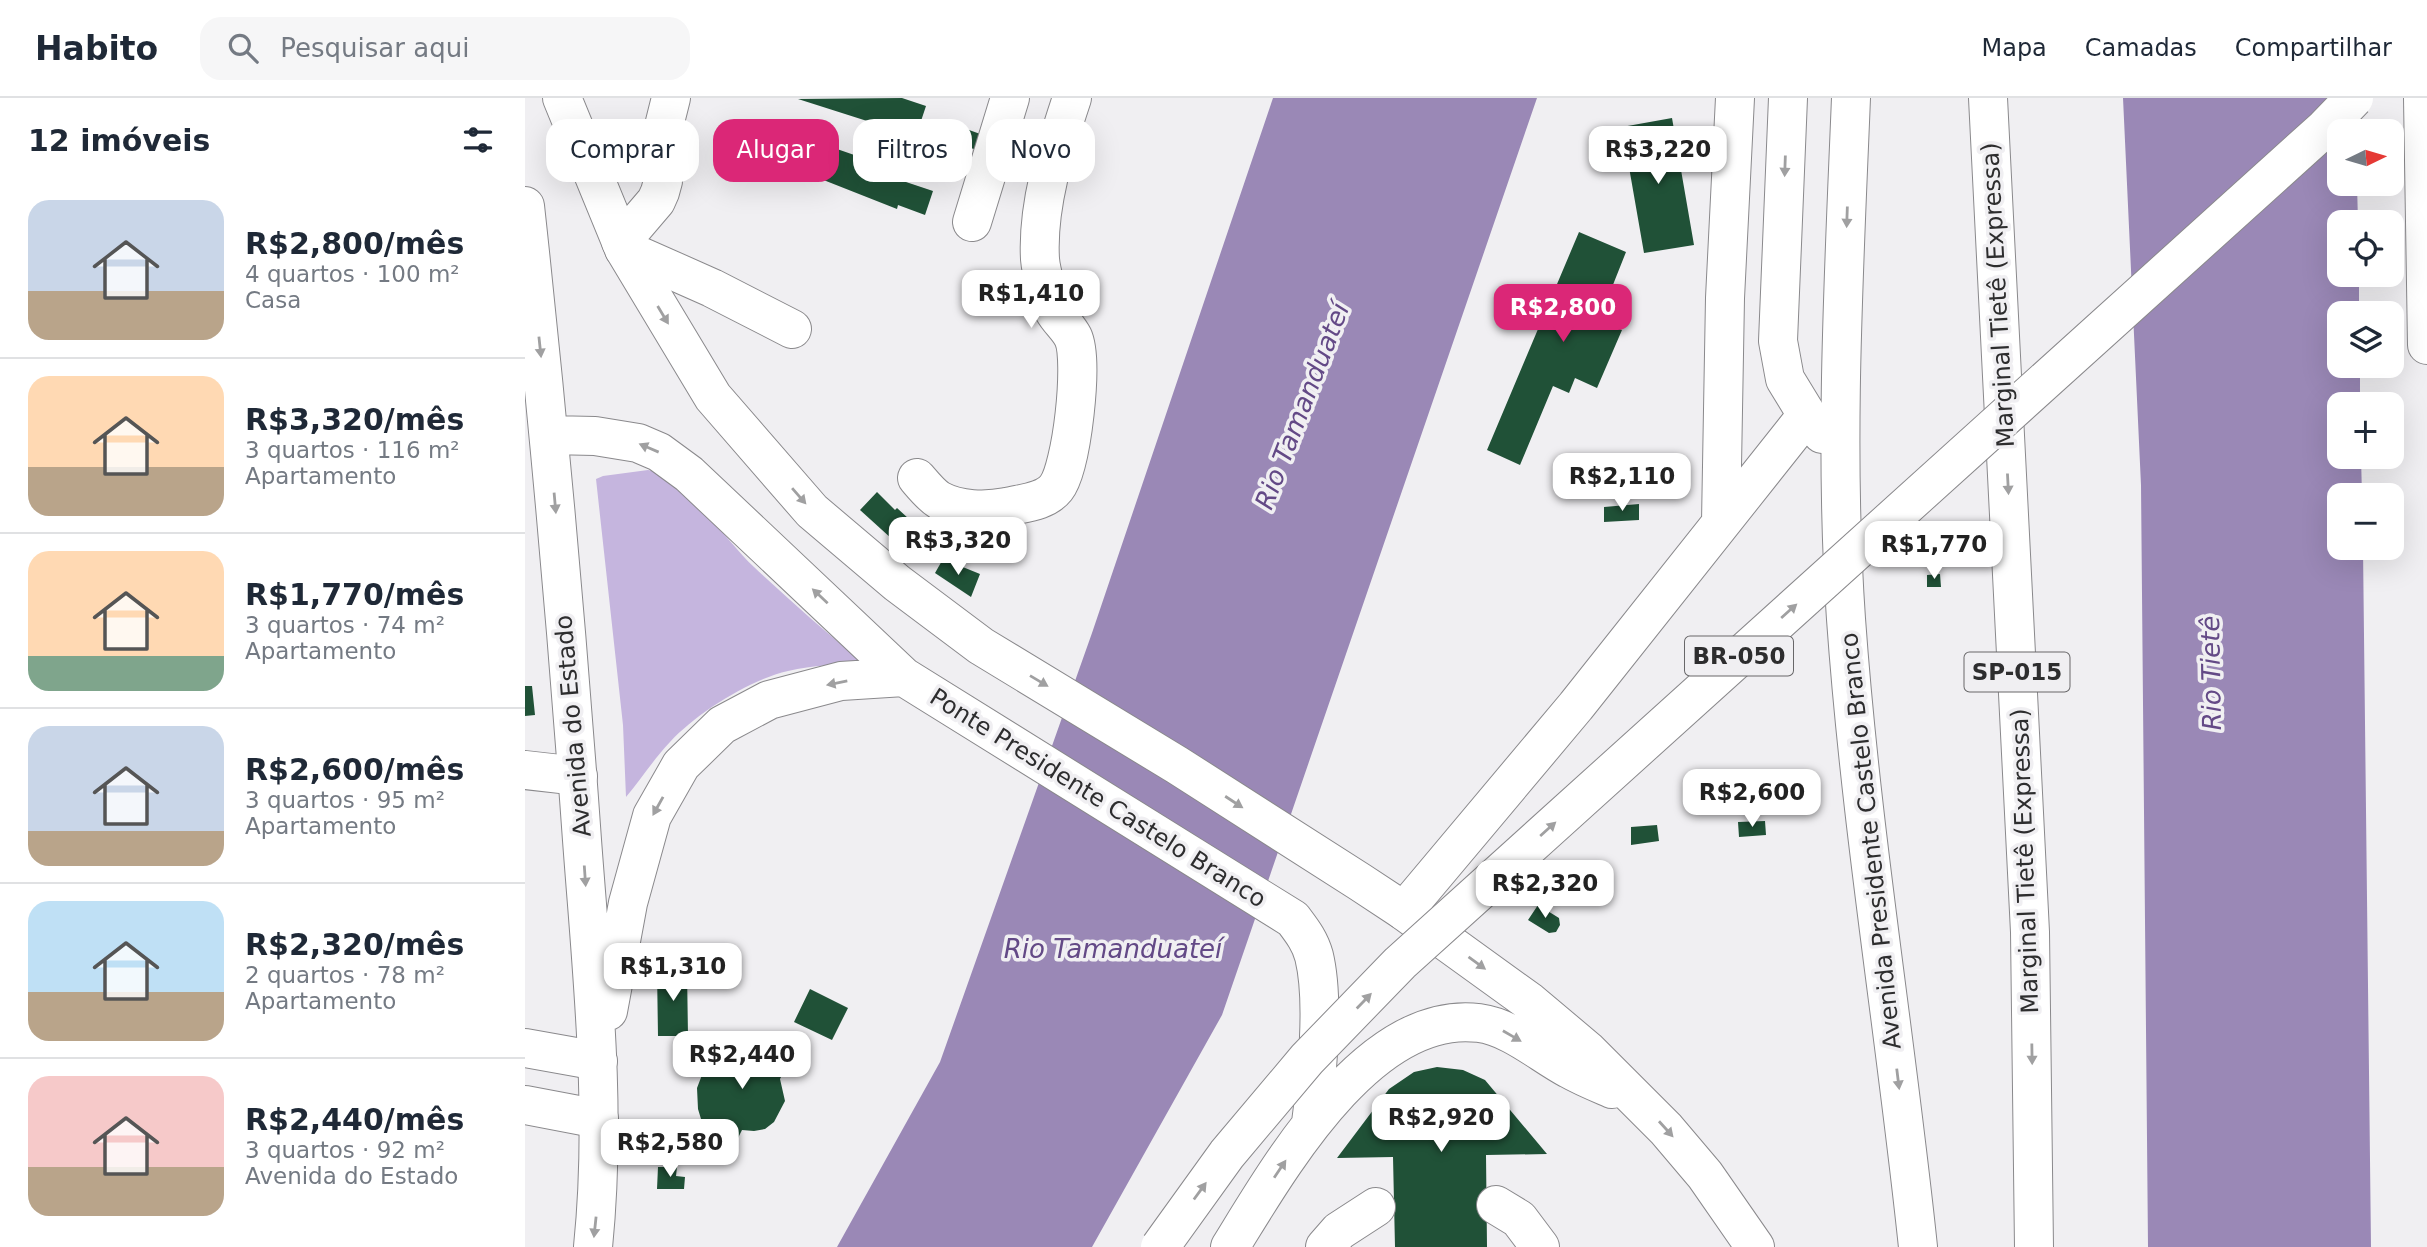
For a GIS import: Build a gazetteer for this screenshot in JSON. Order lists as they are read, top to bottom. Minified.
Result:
{"streets":{"main road":["Marginal Tietê (Expressa)","BR-050","SP-015","Avenida do Estado","Ponte Presidente Castelo Branco","Avenida Presidente Castelo Branco"]},"one_way":["Avenida do Estado"],"water":["Rio Tamanduateí","Rio Tietê"],"north":"right","page":{"header":"Habito","search":"Pesquisar aqui","nav":["Mapa","Camadas","Compartilhar"],"heading":"12 imóveis","map_buttons":["+","−"],"chip":["Comprar","Alugar","Filtros","Novo"],"price":["R$3,220","R$1,410","R$2,800","R$2,110","R$3,320","R$1,770","R$2,600","R$2,320","R$1,310","R$2,440","R$2,920","R$2,580"],"list":[{"name":"R$2,800/mês","note":"4 quartos · 100 m² · Casa"},{"name":"R$3,320/mês","note":"3 quartos · 116 m² · Apartamento"},{"name":"R$1,770/mês","note":"3 quartos · 74 m² · Apartamento"},{"name":"R$2,600/mês","note":"3 quartos · 95 m² · Apartamento"},{"name":"R$2,320/mês","note":"2 quartos · 78 m² · Apartamento"},{"name":"R$2,440/mês","note":"3 quartos · 92 m² · Avenida do Estado"}]}}
